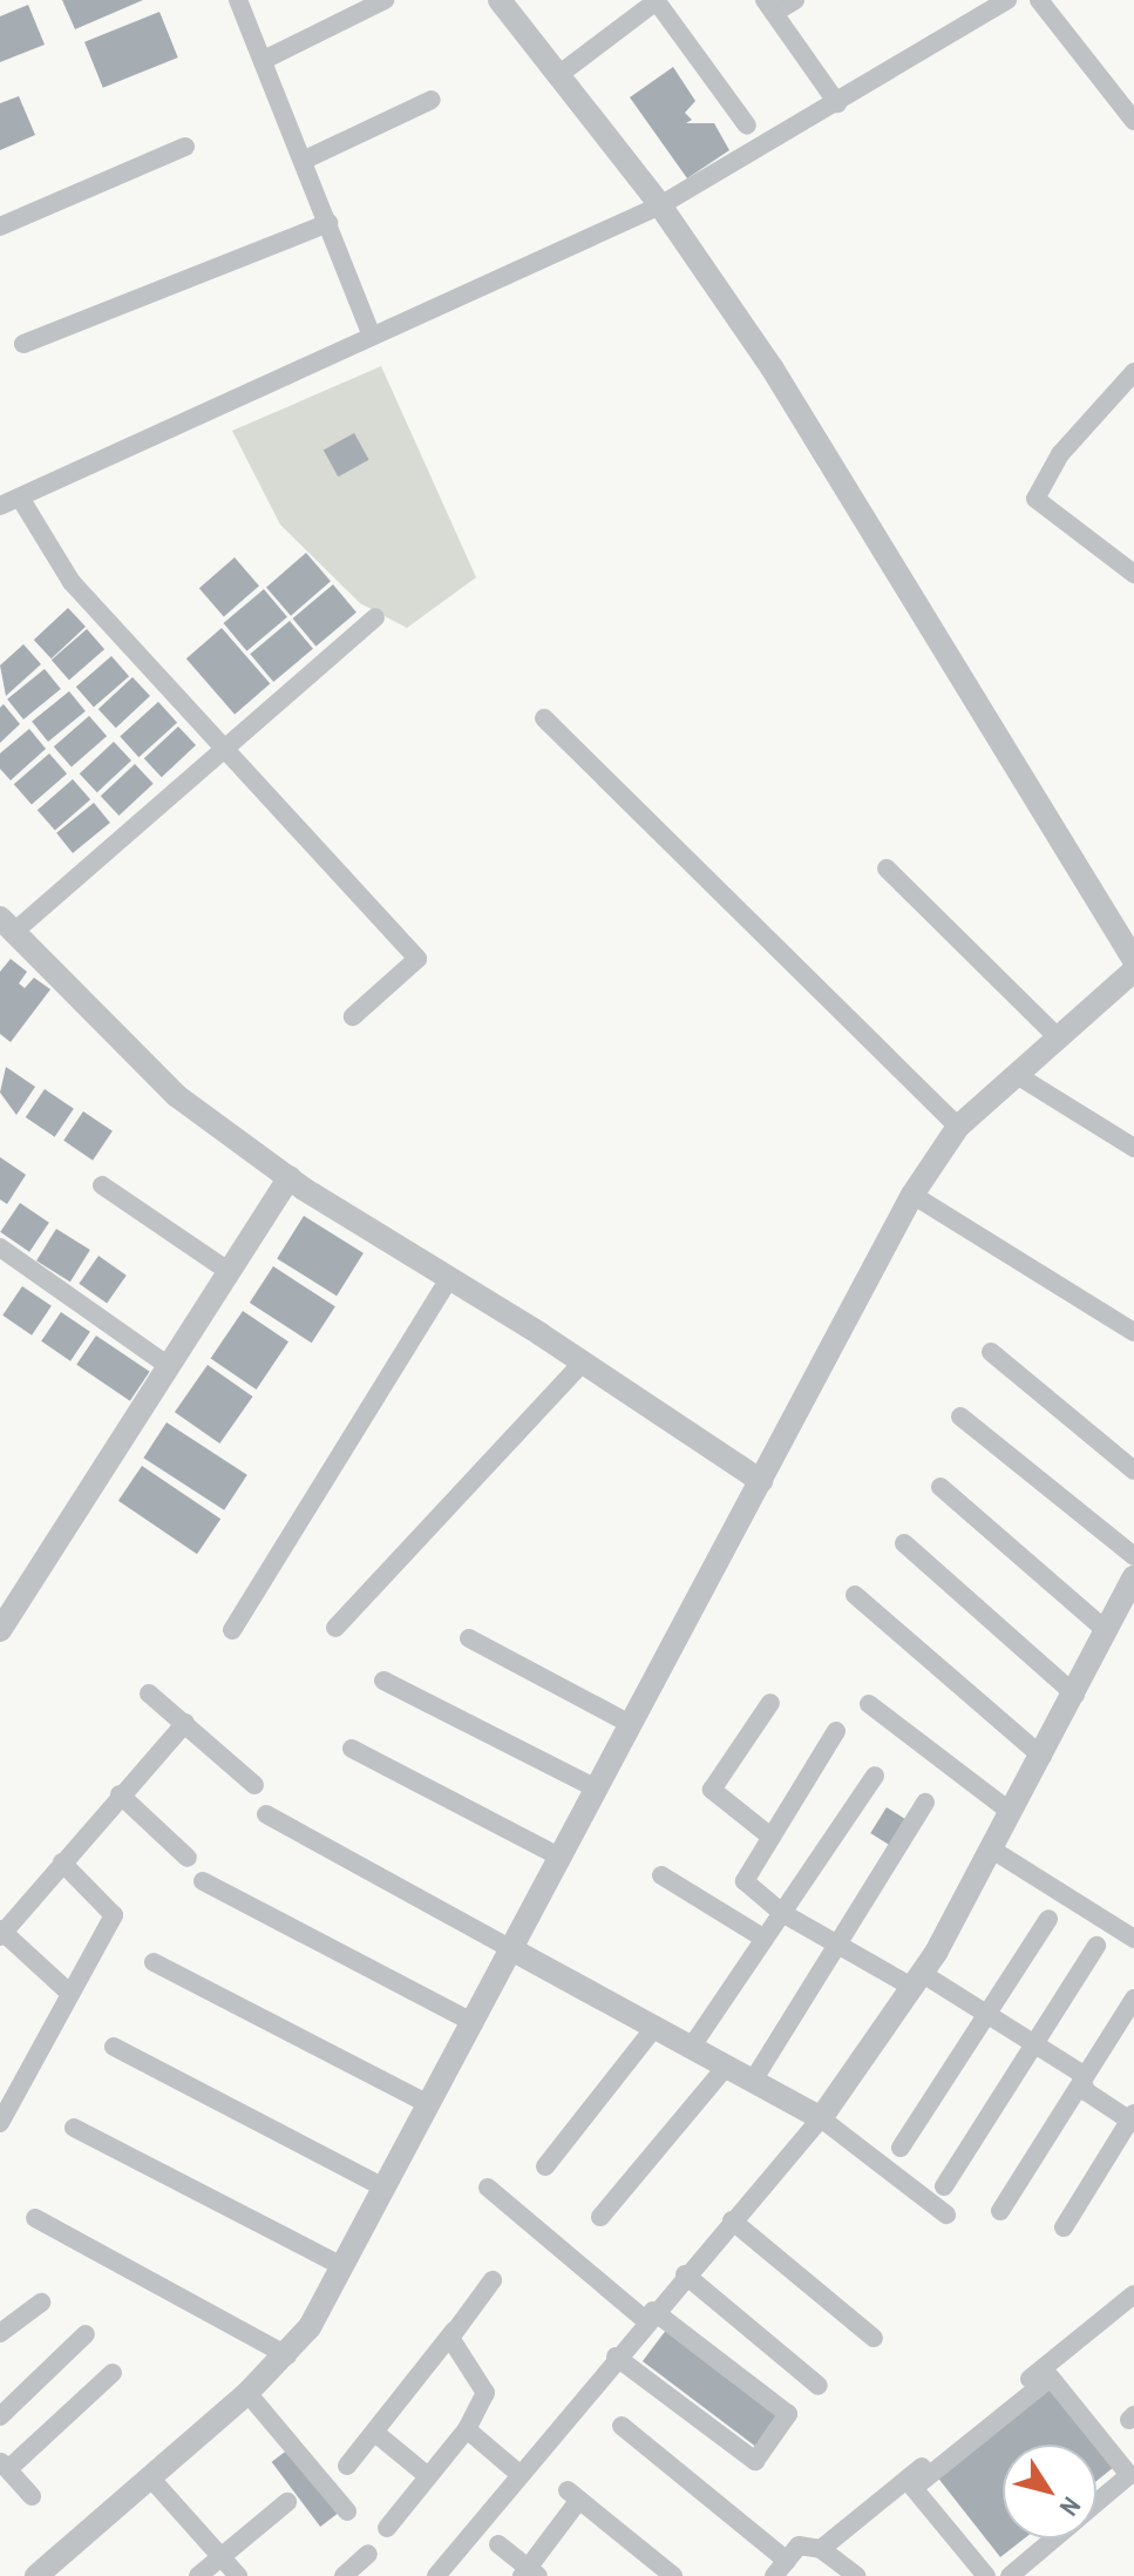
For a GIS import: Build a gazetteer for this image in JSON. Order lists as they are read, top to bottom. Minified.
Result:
{"north":"bottom right"}
